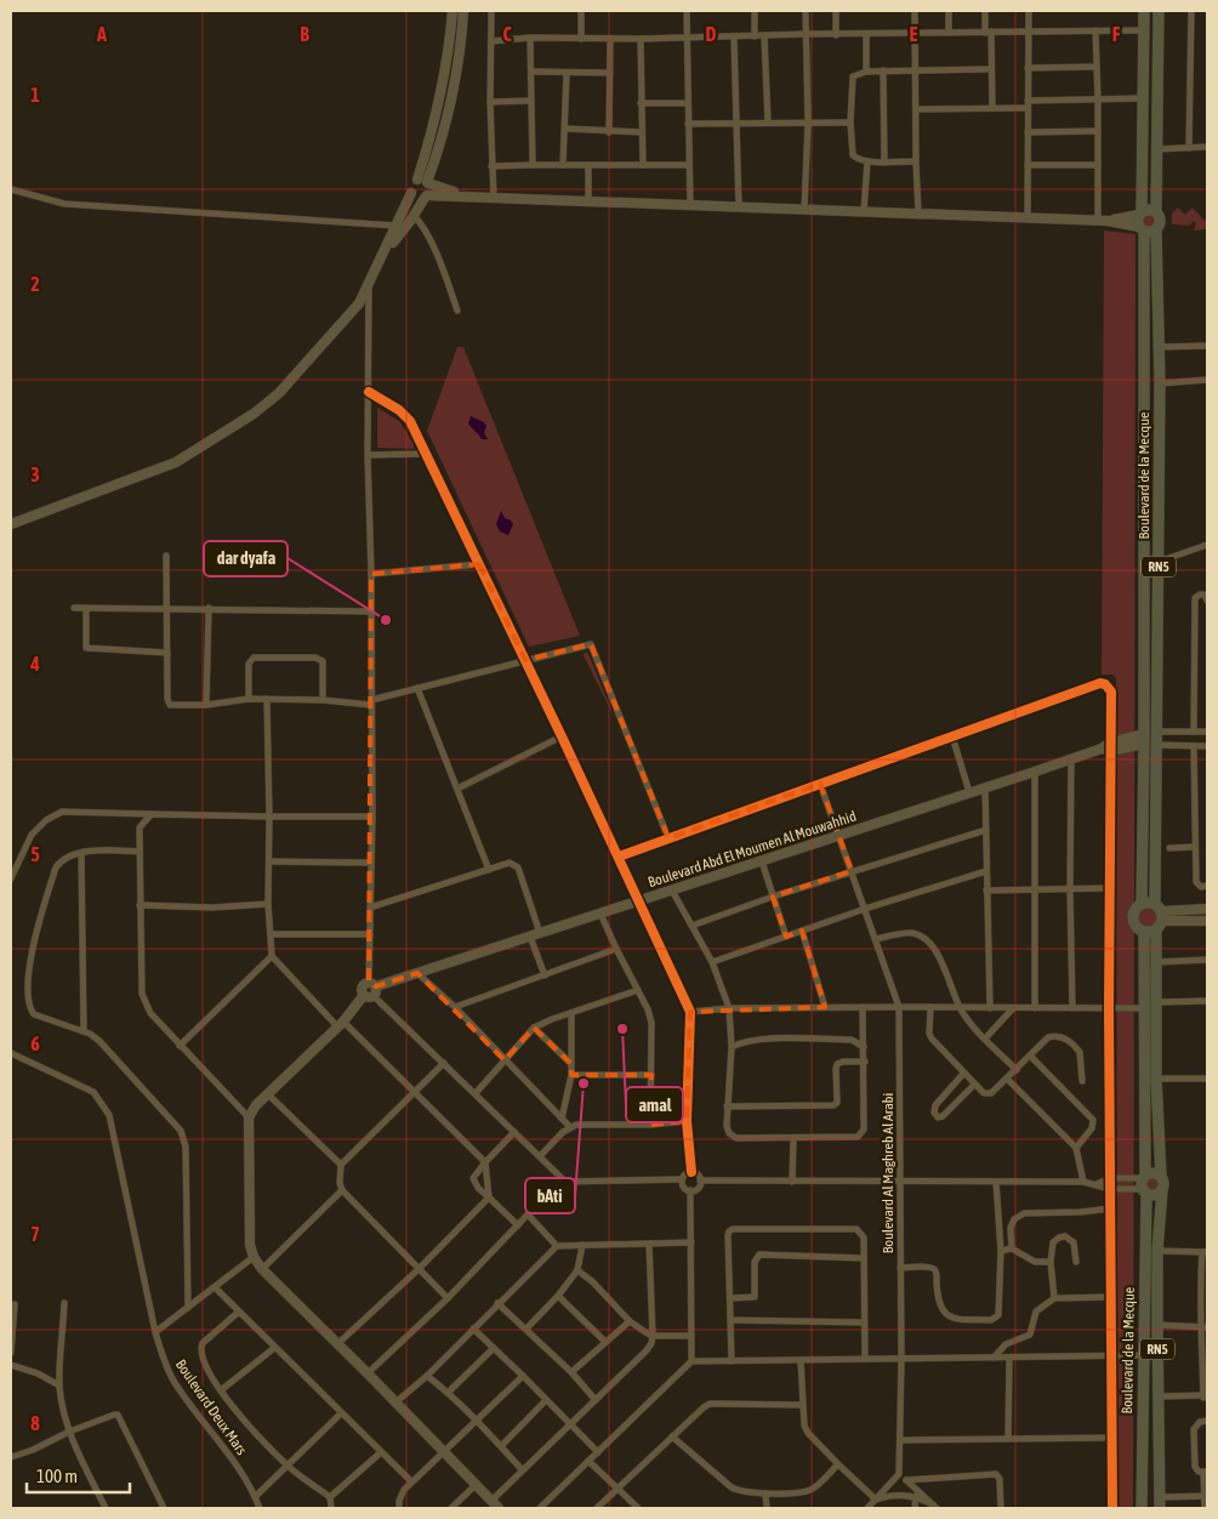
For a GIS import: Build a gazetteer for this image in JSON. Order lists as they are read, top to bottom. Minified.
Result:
{"streets":{"main road":["Boulevard de la Mecque","RN5","Boulevard Abd El Moumen Al Mouwahhid"],"street":["Boulevard Al Maghreb Al Arabi","Boulevard Deux Mars"]},"crossings":[["Boulevard de la Mecque","RN5"],["Boulevard de la Mecque","Boulevard Abd El Moumen Al Mouwahhid"],["Boulevard Abd El Moumen Al Mouwahhid","Boulevard Al Maghreb Al Arabi"]],"places":["dar dyafa","amal","bAti"],"scale_bar":"100 m","grid":{"columns":["A","B","C","D","E","F"],"rows":["1","2","3","4","5","6","7","8"]}}
